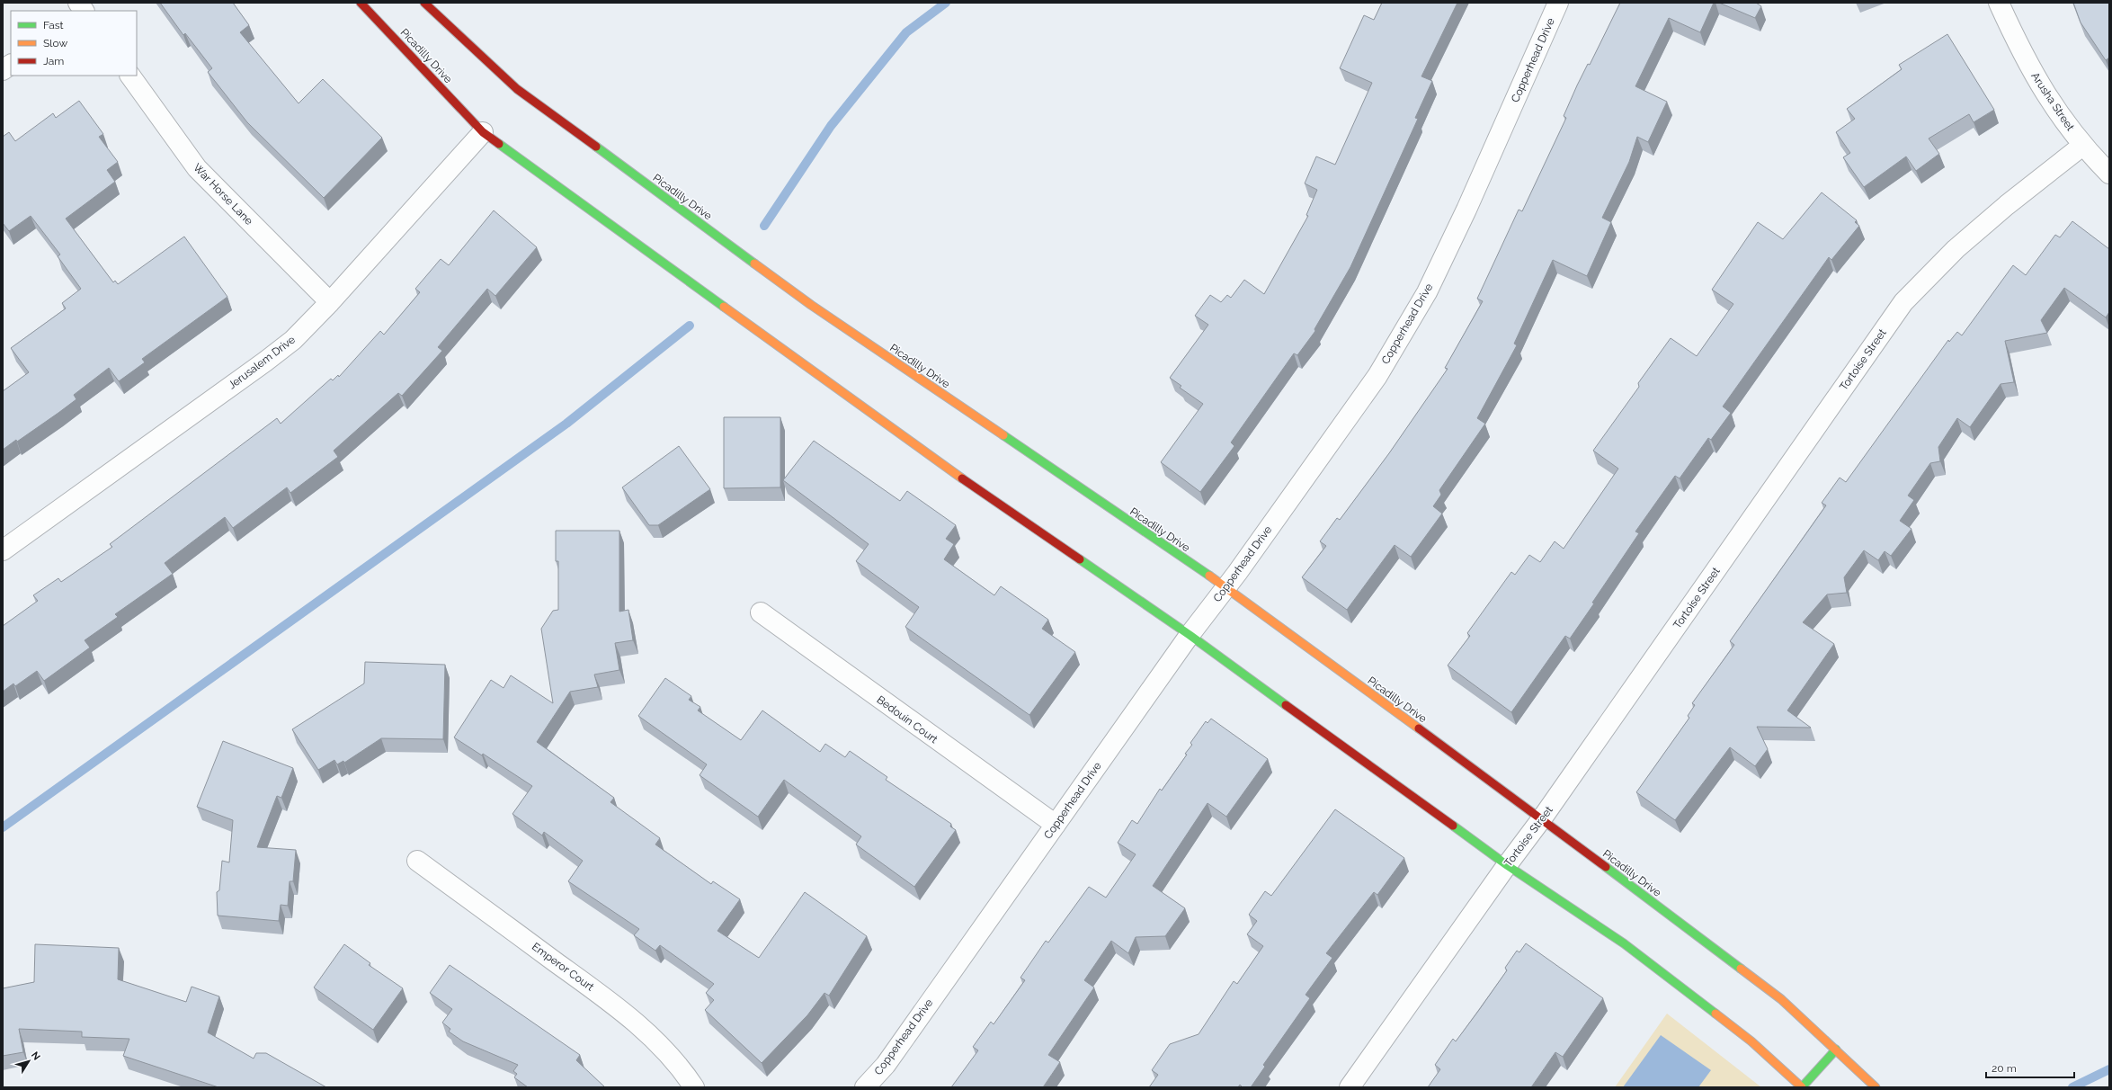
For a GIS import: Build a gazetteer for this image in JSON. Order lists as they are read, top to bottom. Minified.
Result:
{"streets":{"street":["Picadilly Drive","Copperhead Drive","Arusha Street","War Horse Lane","Tortoise Street","Jerusalem Drive","Bedouin Court","Emperor Court"]},"crossings":[["Picadilly Drive","Copperhead Drive"],["Picadilly Drive","Tortoise Street"],["Picadilly Drive","Jerusalem Drive"],["Copperhead Drive","Bedouin Court"],["Arusha Street","Tortoise Street"],["War Horse Lane","Jerusalem Drive"]],"legend":["Fast","Slow","Jam"],"scale_bar":"20 m","north":"top right"}
